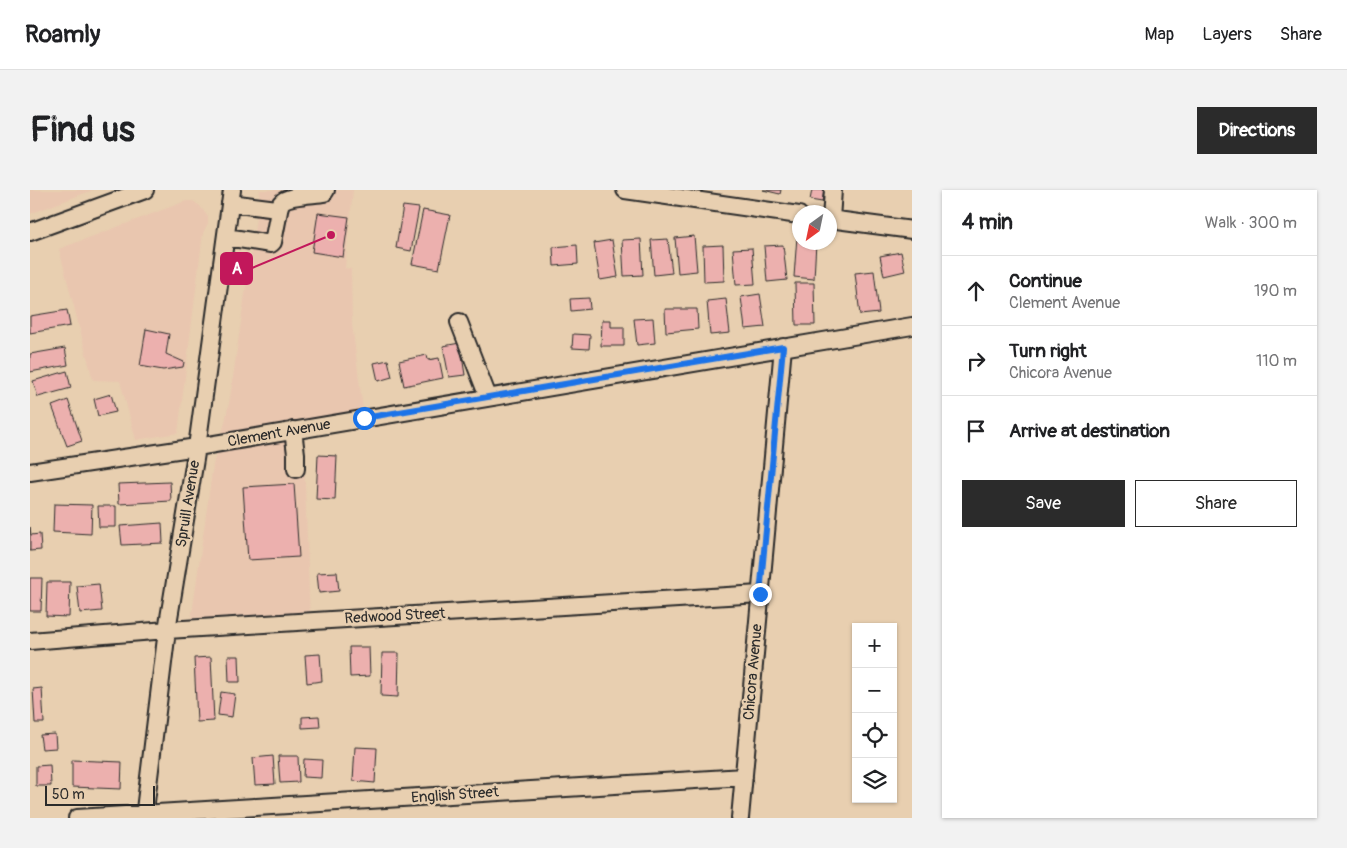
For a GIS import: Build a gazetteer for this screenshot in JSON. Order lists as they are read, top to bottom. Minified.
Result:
{"streets":{"street":["Clement Avenue","Spruill Avenue","Redwood Street","Chicora Avenue","English Street"]},"crossings":[["Clement Avenue","Spruill Avenue"],["Clement Avenue","Chicora Avenue"],["Spruill Avenue","Redwood Street"],["Spruill Avenue","English Street"],["Redwood Street","Chicora Avenue"],["Chicora Avenue","English Street"]],"places":["A"],"scale_bar":"50 m","north":"bottom left","page":{"header":"Roamly","nav":["Map","Layers","Share"],"buttons":["Directions",["Save","Share"]],"title":"Find us","heading":["4 min","Walk · 300 m"],"list":[["Continue","Clement Avenue","190 m"],["Turn right","Chicora Avenue","110 m"],"Arrive at destination"],"map_buttons":["+","−"],"scale":"50 m"}}
